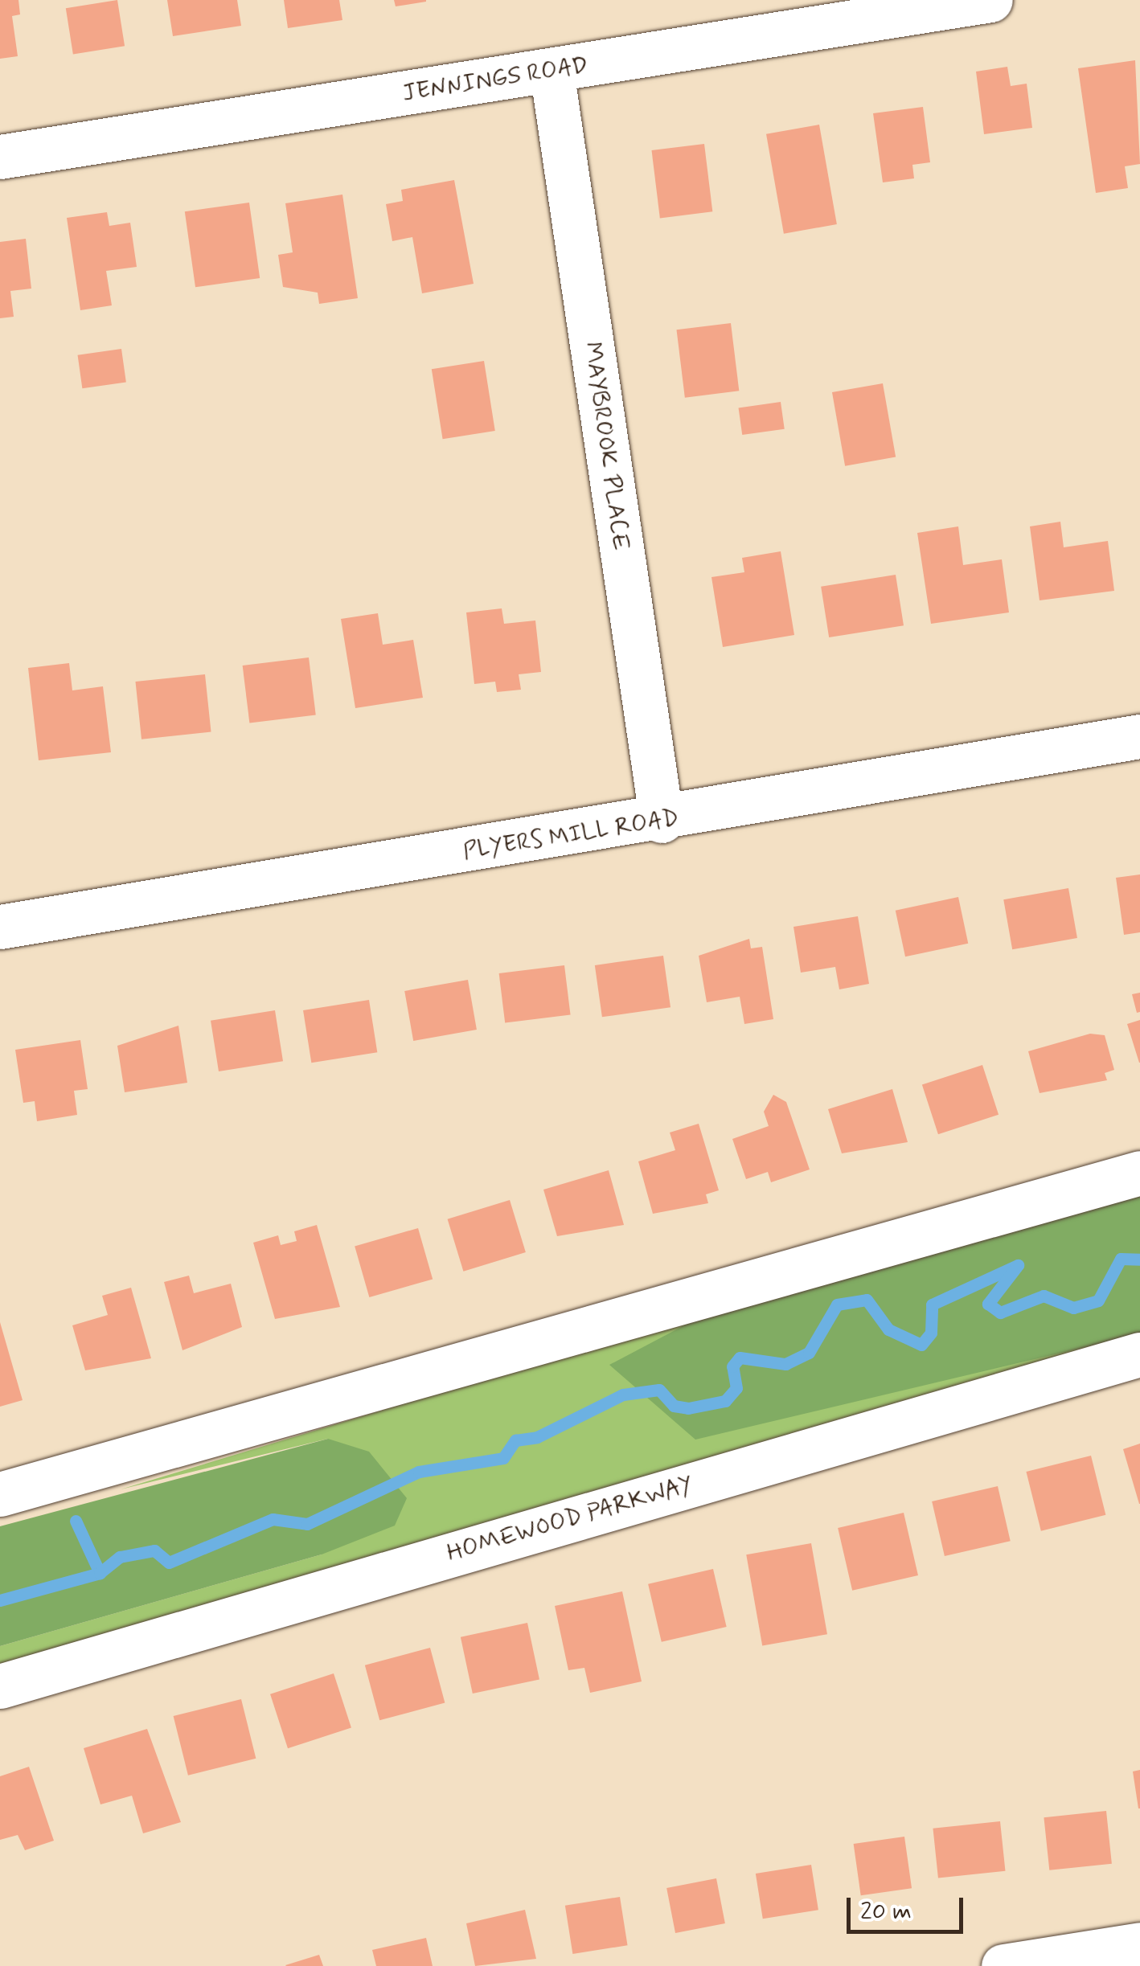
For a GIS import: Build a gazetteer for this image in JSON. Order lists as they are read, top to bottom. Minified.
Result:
{"streets":{"street":["JENNINGS ROAD","MAYBROOK PLACE","PLYERS MILL ROAD","HOMEWOOD PARKWAY"]},"crossings":[["JENNINGS ROAD","MAYBROOK PLACE"],["MAYBROOK PLACE","PLYERS MILL ROAD"]],"scale_bar":"20 m"}
